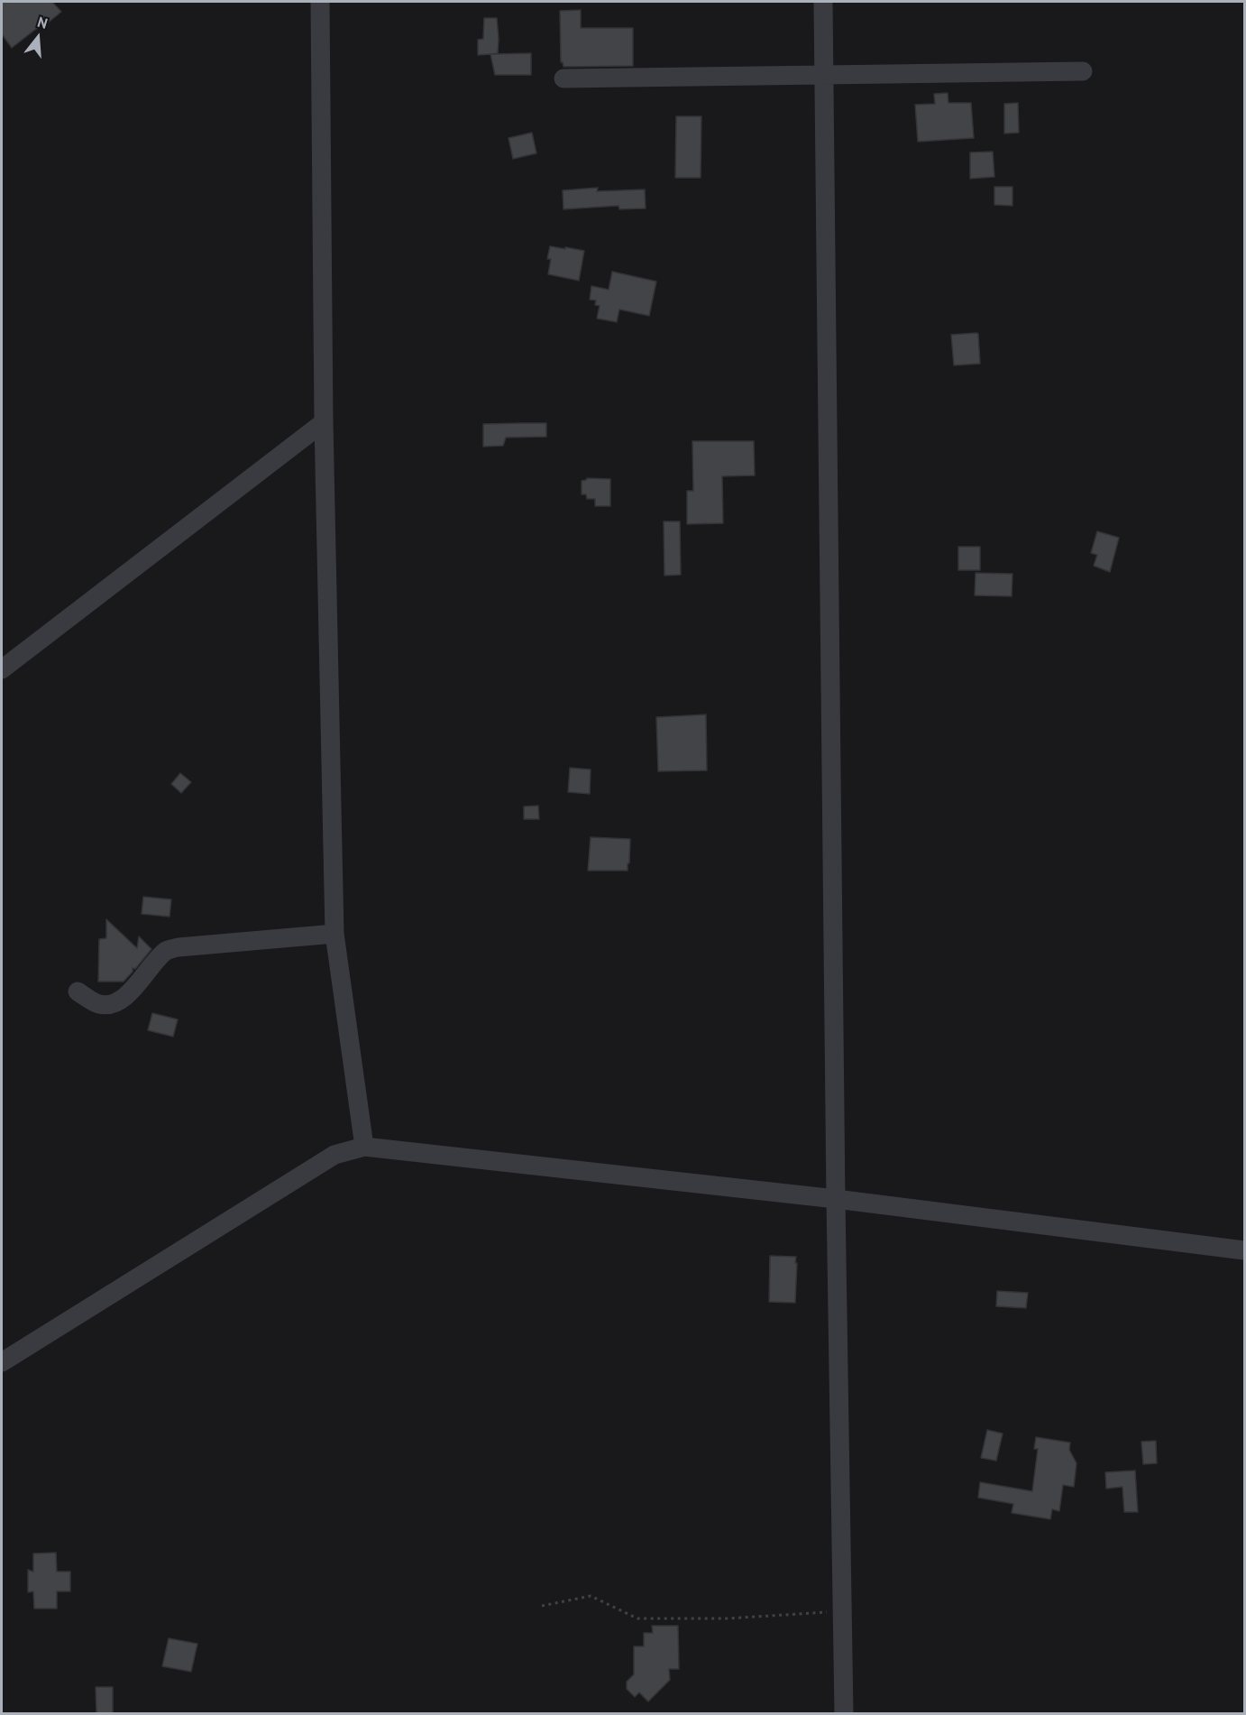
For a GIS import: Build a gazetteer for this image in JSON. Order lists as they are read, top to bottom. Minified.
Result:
{"north":"top"}
